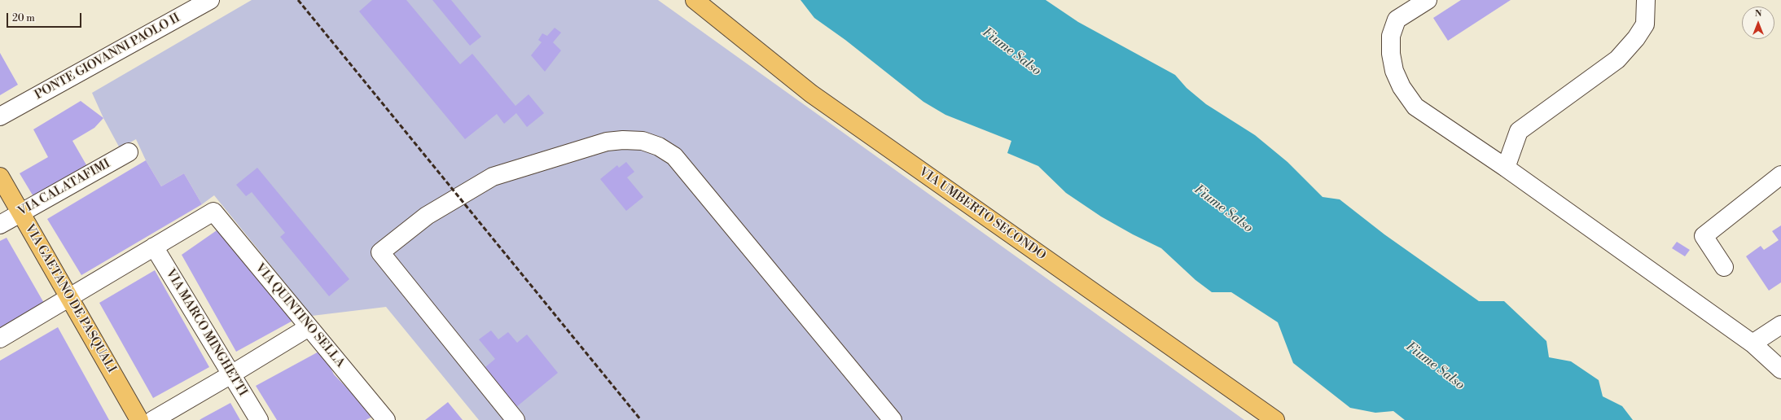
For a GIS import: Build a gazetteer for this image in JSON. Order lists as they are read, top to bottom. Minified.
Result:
{"streets":{"main road":["VIA UMBERTO SECONDO","VIA GAETANO DE PASQUALI"],"street":["PONTE GIOVANNI PAOLO II","VIA CALATAFIMI","VIA QUINTINO SELLA","VIA MARCO MINGHETTI"]},"crossings":[["VIA CALATAFIMI","VIA GAETANO DE PASQUALI"],["VIA QUINTINO SELLA","VIA MARCO MINGHETTI"]],"water":["Fiume Salso"],"scale_bar":"20 m","north":"top"}
